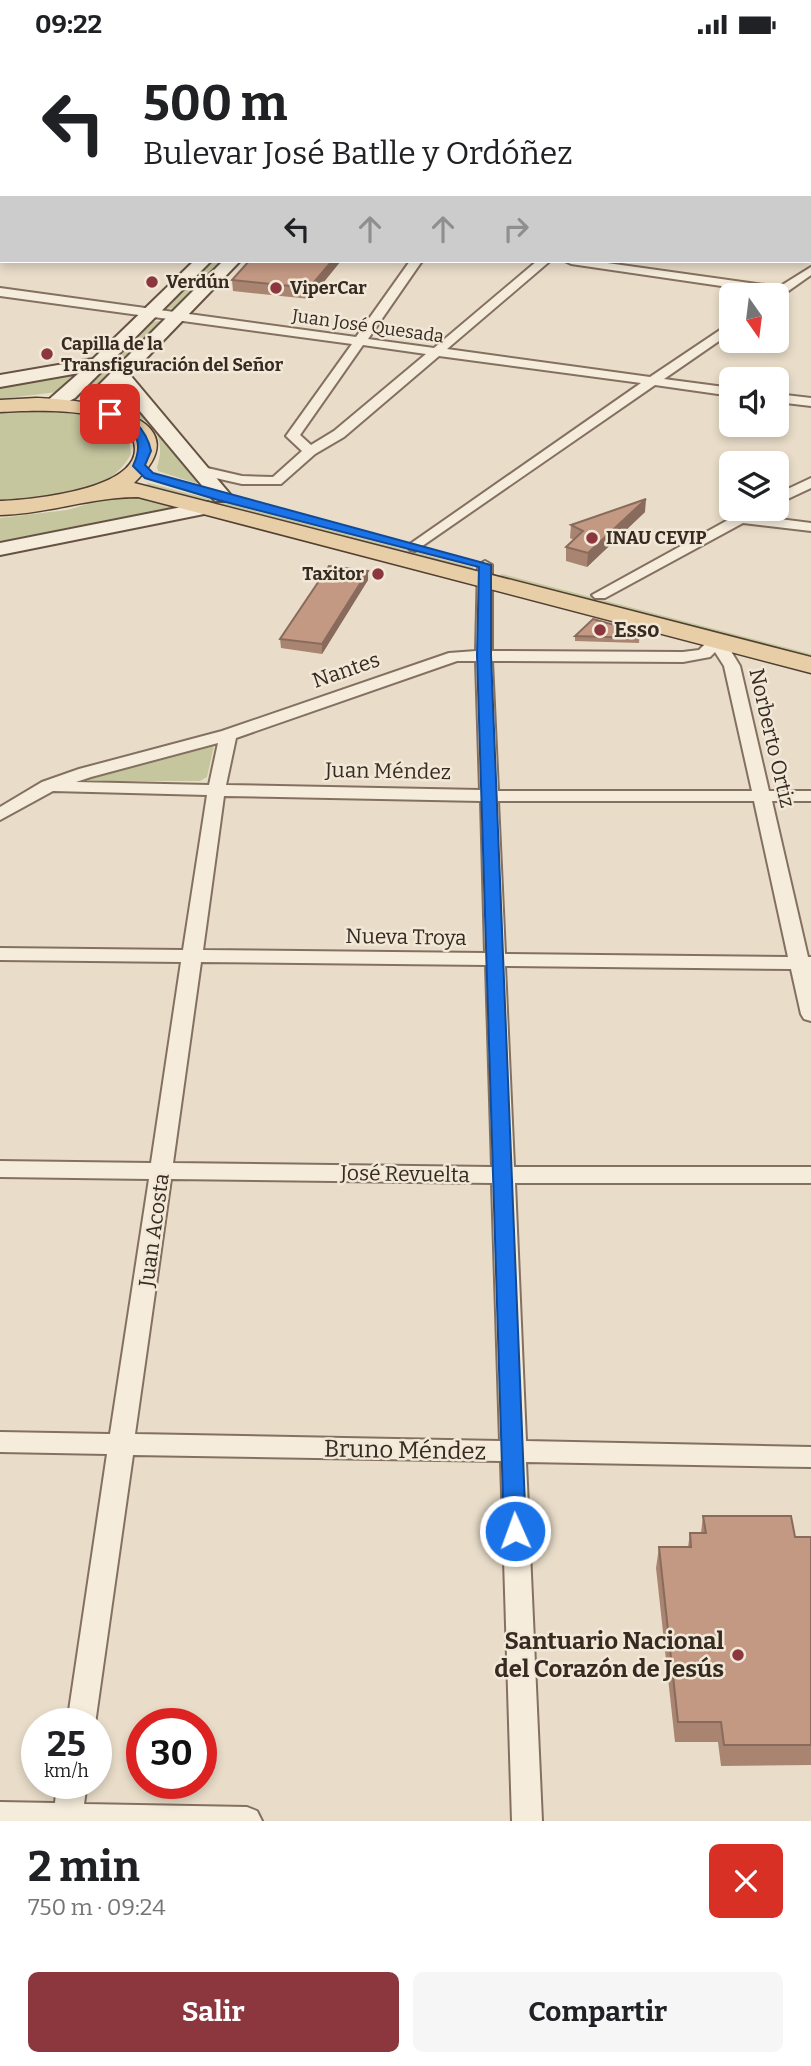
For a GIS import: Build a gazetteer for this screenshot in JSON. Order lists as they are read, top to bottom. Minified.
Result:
{"streets":{"street":["Juan José Quesada","Nantes","Norberto Ortiz","Juan Méndez","Nueva Troya","José Revuelta","Juan Acosta","Bruno Méndez"]},"crossings":[["Nantes","Norberto Ortiz"],["Nantes","Juan Méndez"],["Nantes","Juan Acosta"],["Norberto Ortiz","Juan Méndez"],["Norberto Ortiz","Nueva Troya"],["Juan Méndez","Juan Acosta"],["Nueva Troya","Juan Acosta"],["José Revuelta","Juan Acosta"],["Juan Acosta","Bruno Méndez"]],"places":["Verdún","ViperCar","Capilla de la Transfiguración del Señor","INAU CEVIP","Taxitor","Esso","Santuario Nacional del Corazón de Jesús"],"north":"bottom","page":{"status":"09:22","turn":["500 m","Bulevar José Batlle y Ordóñez"],"speed":"25 km/h","limit":"30","heading":["2 min","750 m · 09:24"],"buttons":["Salir","Compartir"]}}
